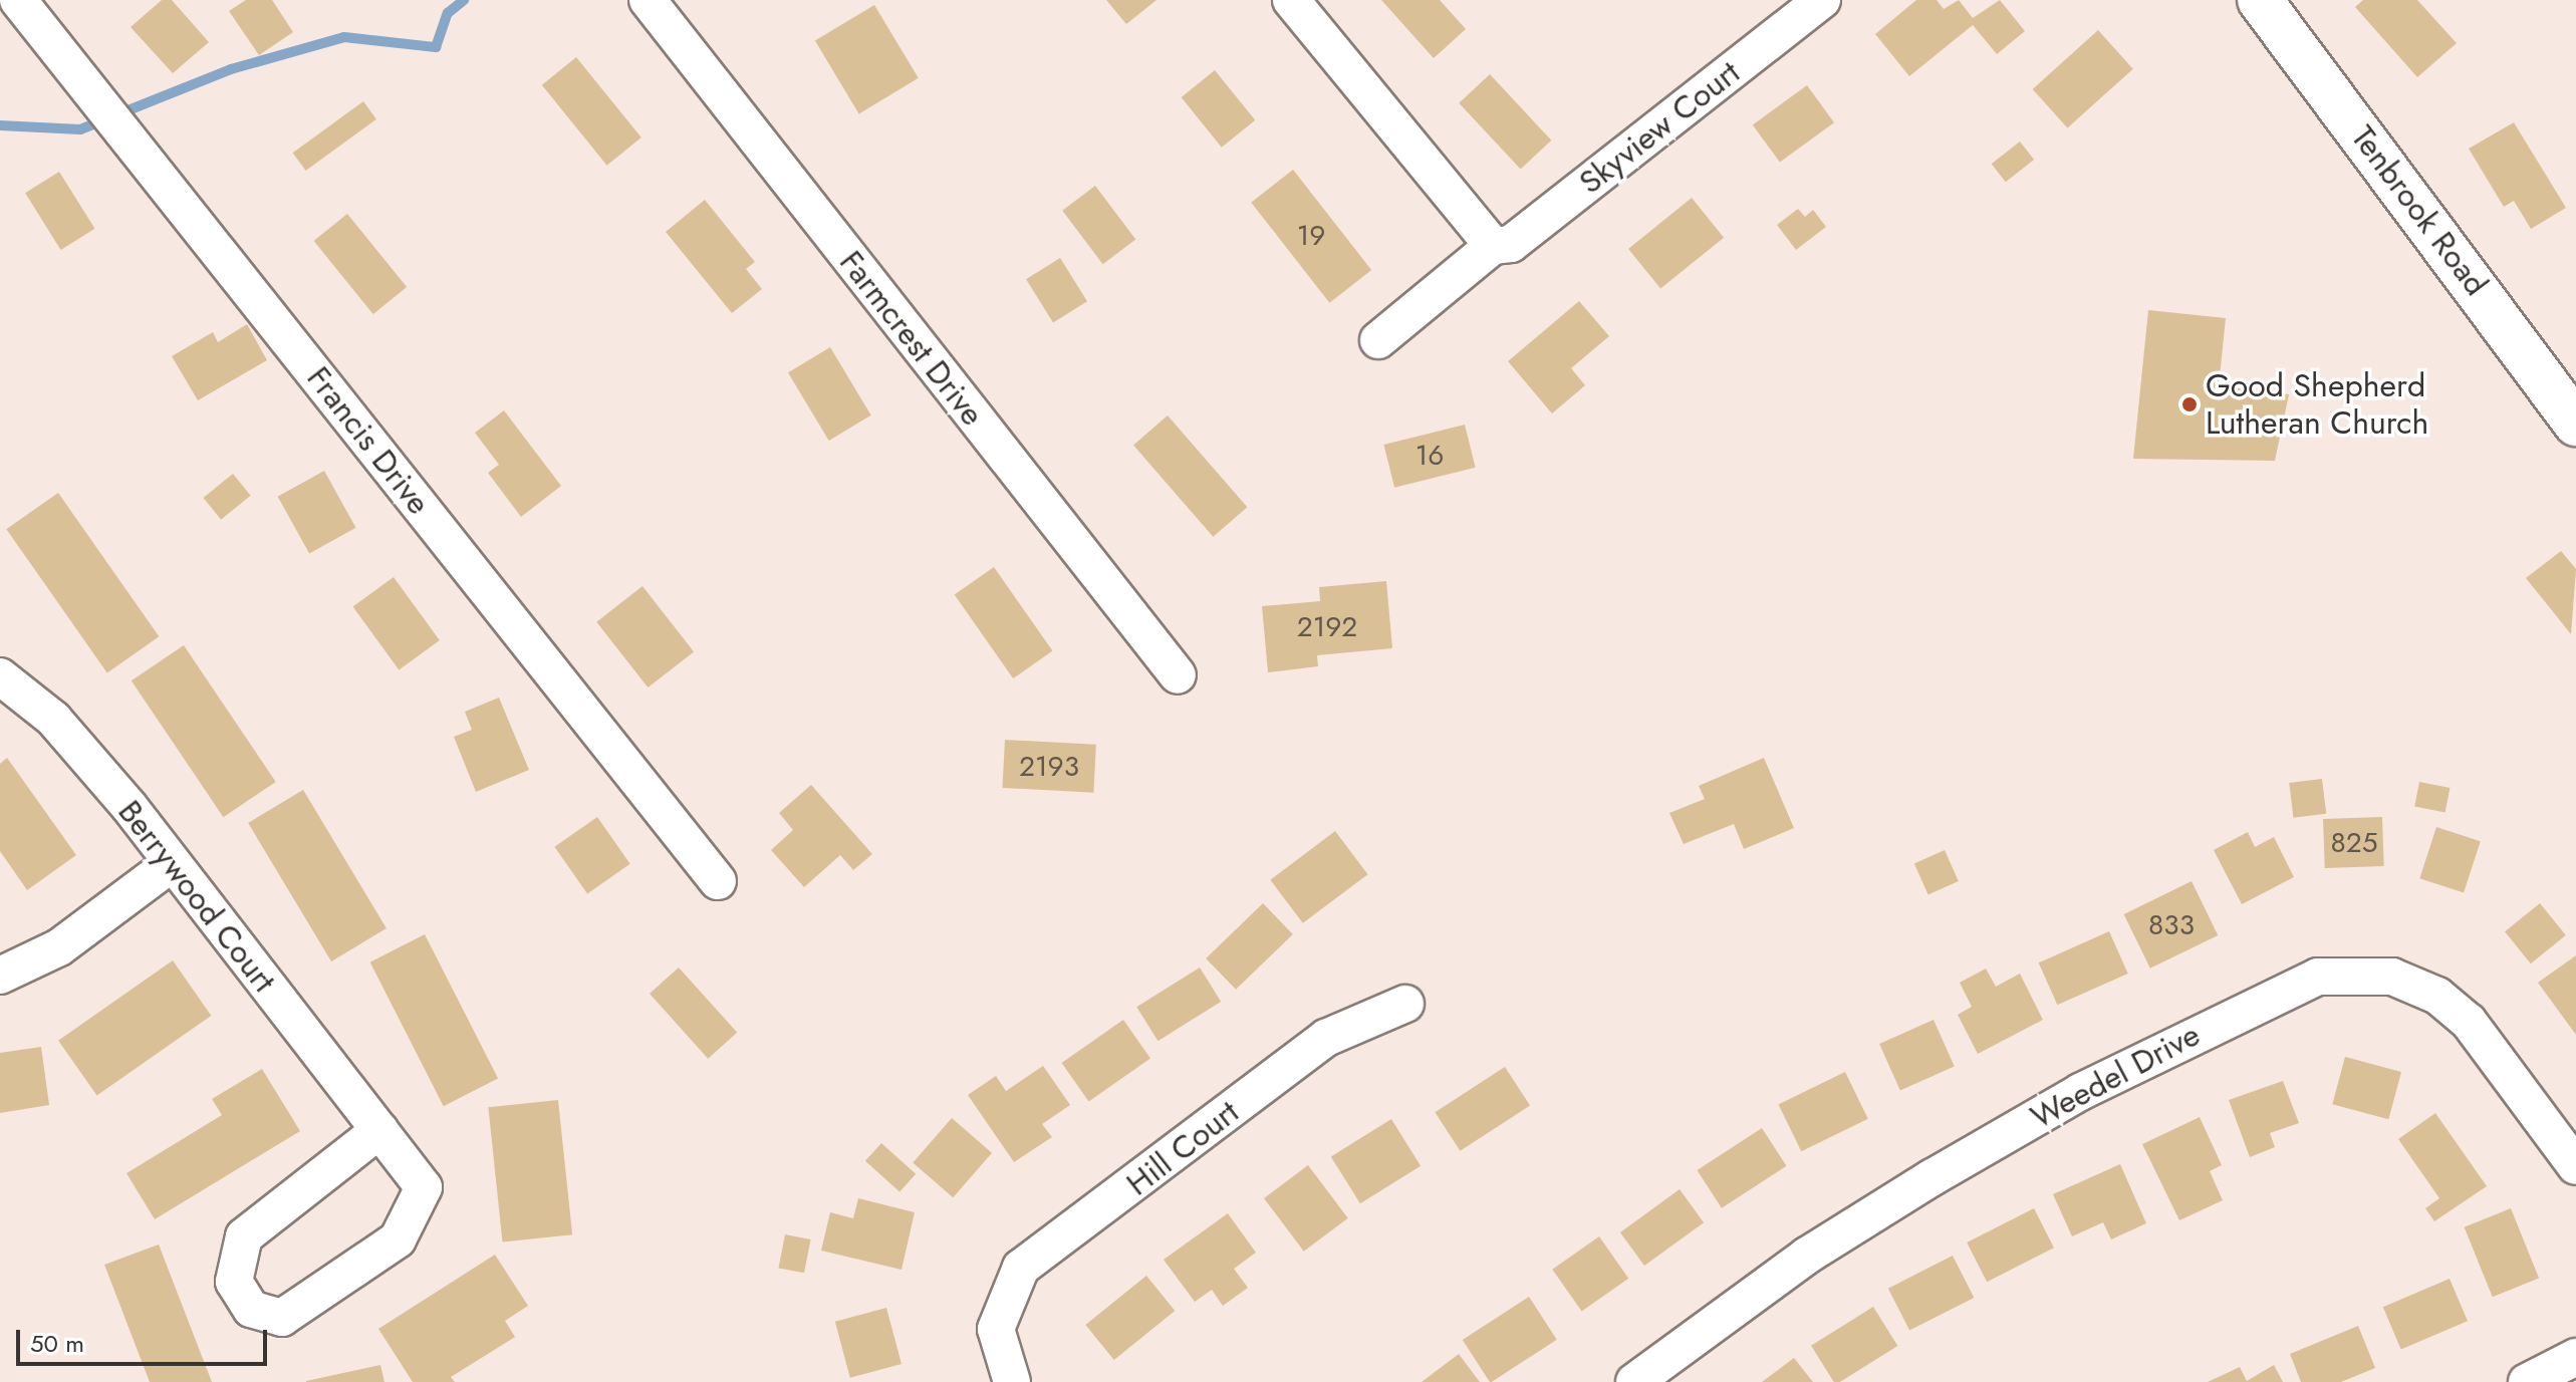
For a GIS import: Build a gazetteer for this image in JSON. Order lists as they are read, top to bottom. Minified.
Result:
{"streets":{"street":["Skyview Court","Tenbrook Road","Farmcrest Drive","Francis Drive","Berrywood Court","Weedel Drive","Hill Court"]},"places":["Good Shepherd Lutheran Church"],"house_numbers":["19","16","2192","2193","825","833"],"scale_bar":"50 m"}
